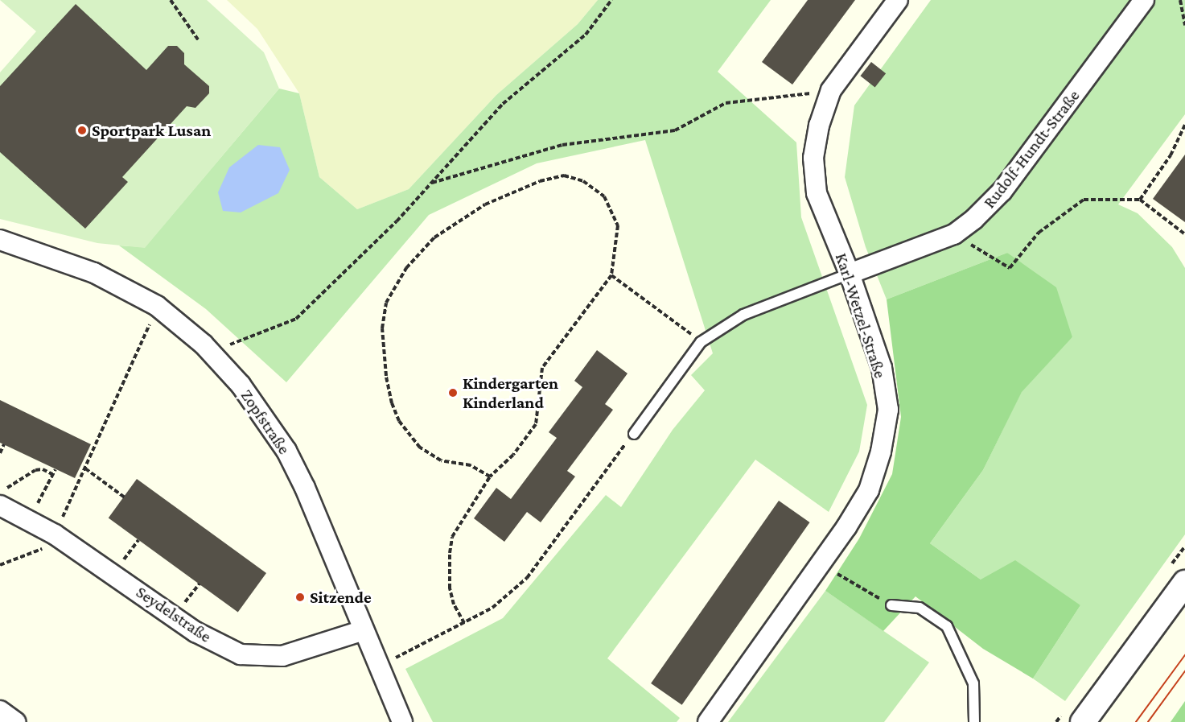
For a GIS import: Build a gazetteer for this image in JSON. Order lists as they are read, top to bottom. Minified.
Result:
{"streets":{"street":["Rudolf-Hundt-Straße","Karl-Wetzel-Straße","Zopfstraße","Seydelstraße"]},"crossings":[["Rudolf-Hundt-Straße","Karl-Wetzel-Straße"],["Zopfstraße","Seydelstraße"]],"places":["Sportpark Lusan","Kindergarten Kinderland","Sitzende"]}
